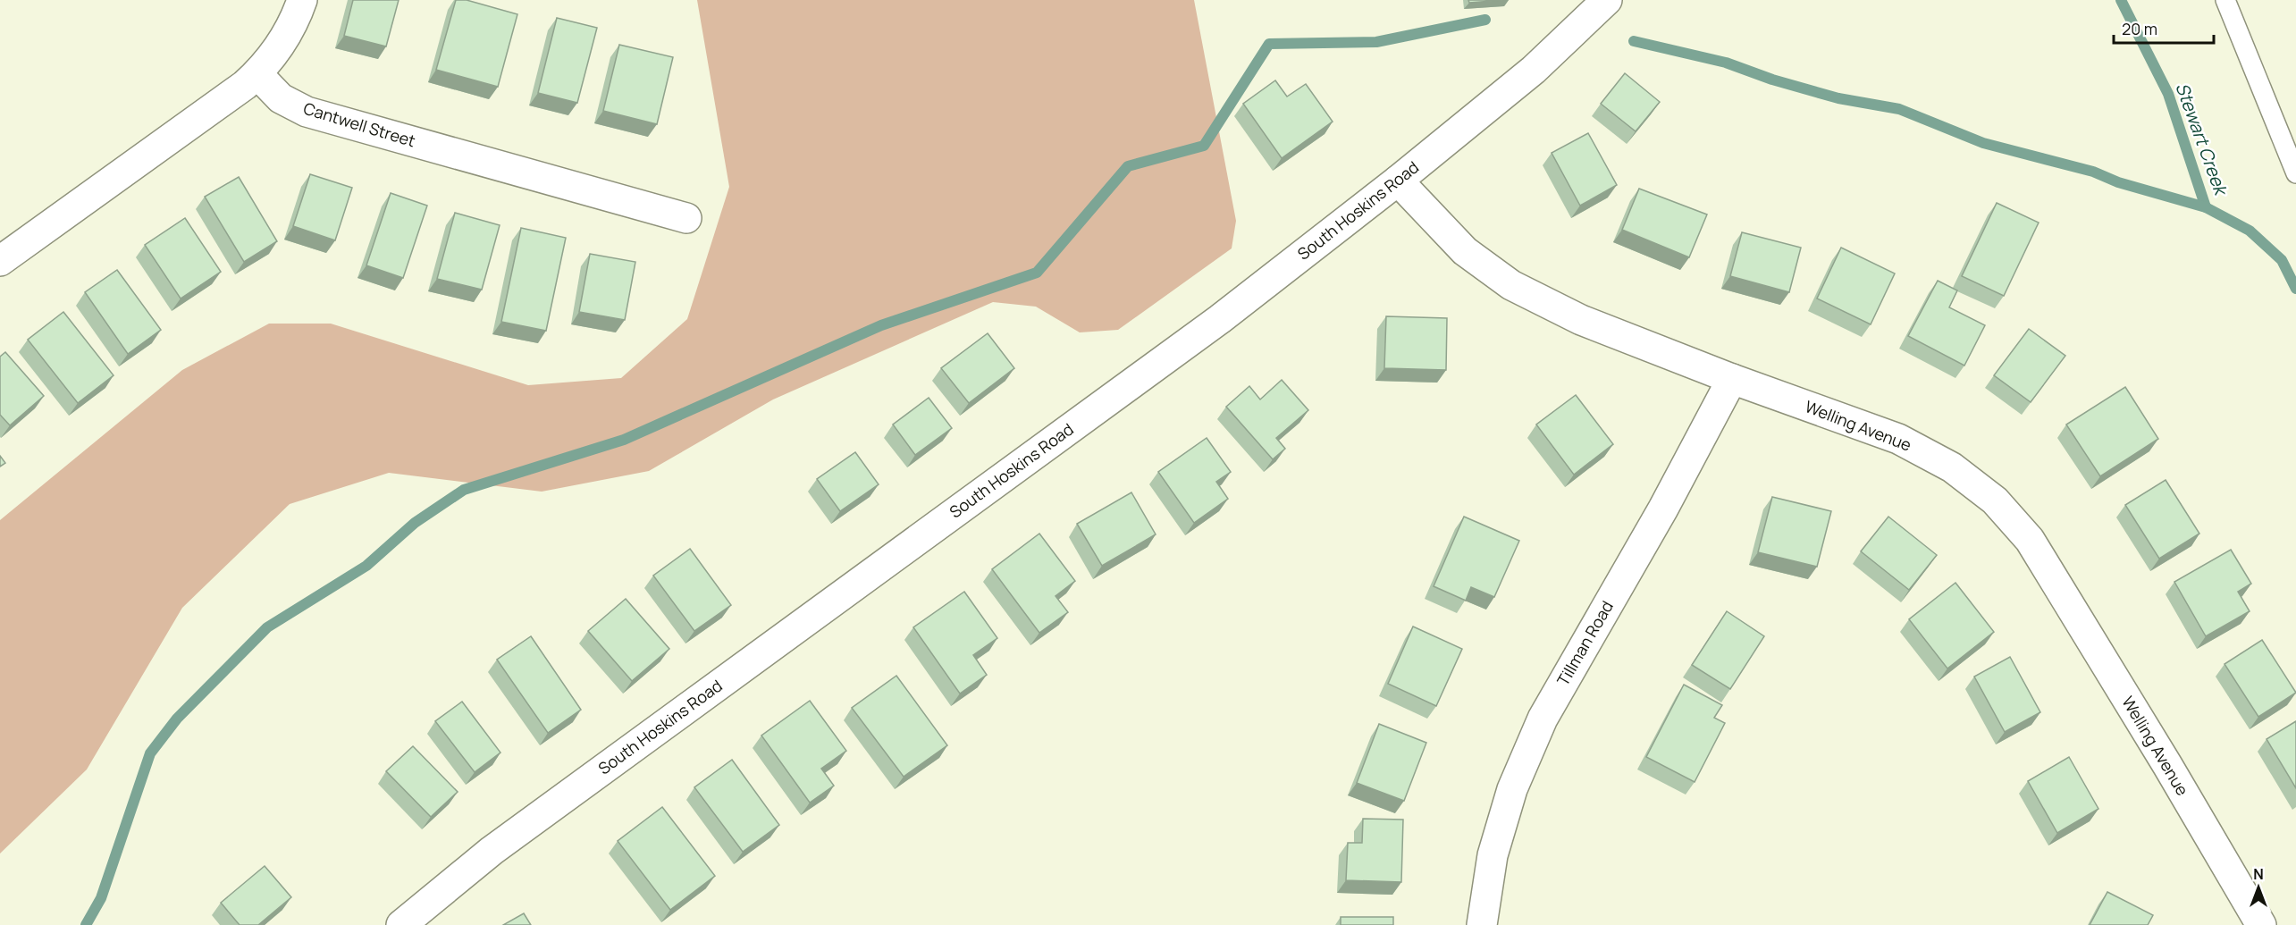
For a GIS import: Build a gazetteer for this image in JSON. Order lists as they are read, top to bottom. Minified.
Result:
{"streets":{"street":["Cantwell Street","South Hoskins Road","Welling Avenue","Tillman Road"]},"crossings":[["South Hoskins Road","Welling Avenue"],["Welling Avenue","Tillman Road"]],"water":["Stewart Creek"],"scale_bar":"20 m","north":"top"}
